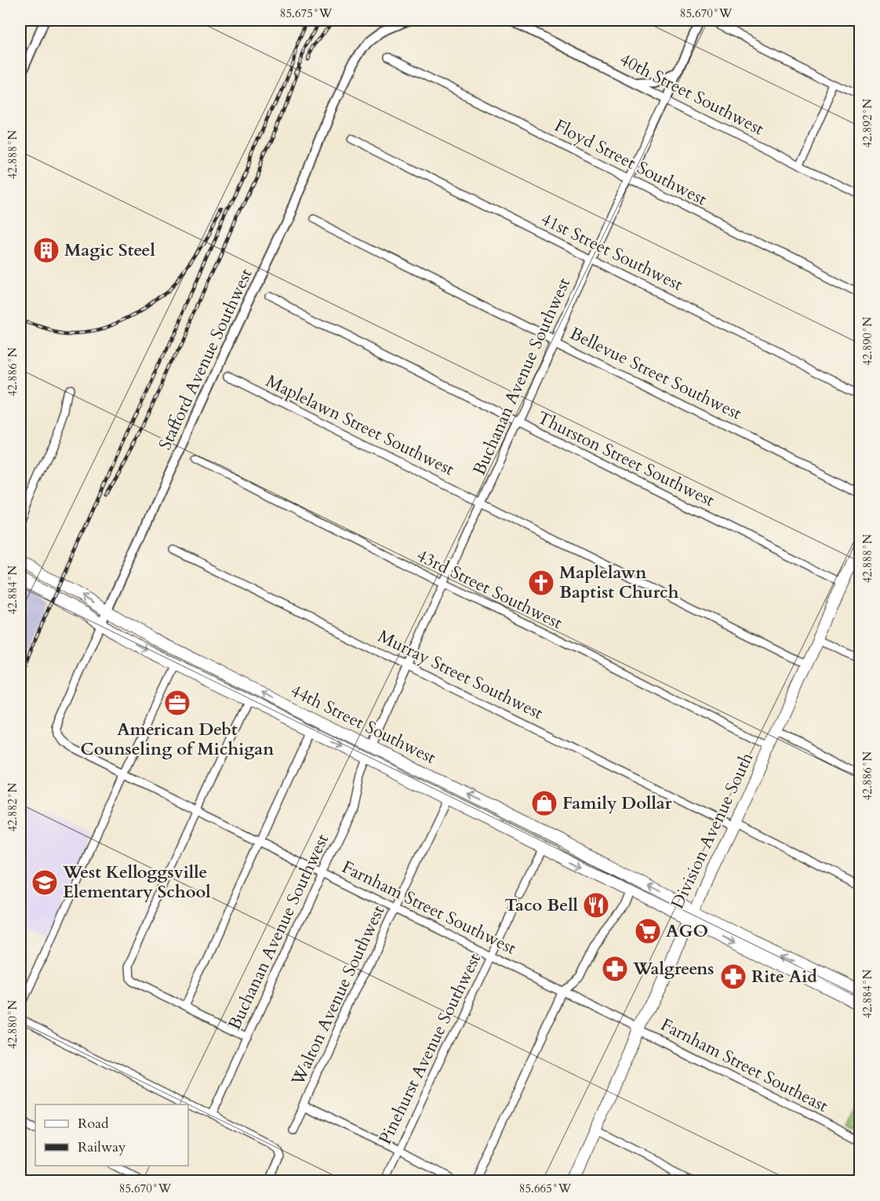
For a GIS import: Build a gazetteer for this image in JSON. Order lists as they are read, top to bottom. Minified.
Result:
{"streets":{"main road":["44th Street Southwest","Division Avenue South"],"street":["40th Street Southwest","Floyd Street Southwest","41st Street Southwest","Stafford Avenue Southwest","Bellevue Street Southwest","Buchanan Avenue Southwest","Maplelawn Street Southwest","Thurston Street Southwest","43rd Street Southwest","Murray Street Southwest","Farnham Street Southwest","Walton Avenue Southwest","Pinehurst Avenue Southwest","Farnham Street Southeast"]},"crossings":[["40th Street Southwest","Buchanan Avenue Southwest"],["Floyd Street Southwest","Buchanan Avenue Southwest"],["41st Street Southwest","Buchanan Avenue Southwest"],["Stafford Avenue Southwest","44th Street Southwest"],["Stafford Avenue Southwest","Farnham Street Southwest"],["Bellevue Street Southwest","Buchanan Avenue Southwest"],["Buchanan Avenue Southwest","Maplelawn Street Southwest"],["Buchanan Avenue Southwest","Thurston Street Southwest"],["Buchanan Avenue Southwest","43rd Street Southwest"],["Buchanan Avenue Southwest","Murray Street Southwest"],["Buchanan Avenue Southwest","44th Street Southwest"],["Buchanan Avenue Southwest","Farnham Street Southwest"],["Maplelawn Street Southwest","Division Avenue South"],["Thurston Street Southwest","Division Avenue South"],["43rd Street Southwest","Division Avenue South"],["Murray Street Southwest","Division Avenue South"],["44th Street Southwest","Division Avenue South"],["44th Street Southwest","Walton Avenue Southwest"],["Division Avenue South","Farnham Street Southwest"],["Division Avenue South","Farnham Street Southeast"],["Farnham Street Southwest","Walton Avenue Southwest"],["Farnham Street Southwest","Pinehurst Avenue Southwest"],["Farnham Street Southwest","Farnham Street Southeast"]],"places":{"building":["Magic Steel"],"church":["Maplelawn Baptist Church"],"office":["American Debt Counseling of Michigan"],"shop":["Family Dollar"],"school or university":["West Kelloggsville Elementary School"],"restaurant":["Taco Bell"],"supermarket":["AGO"],"pharmacy":["Walgreens","Rite Aid"]},"legend":["Road","Railway"],"coordinates":["85.675°W","85.670°W","42.892°N","42.888°N","42.890°N","42.886°N","42.884°N","42.882°N","42.880°N","85.665°W"]}
